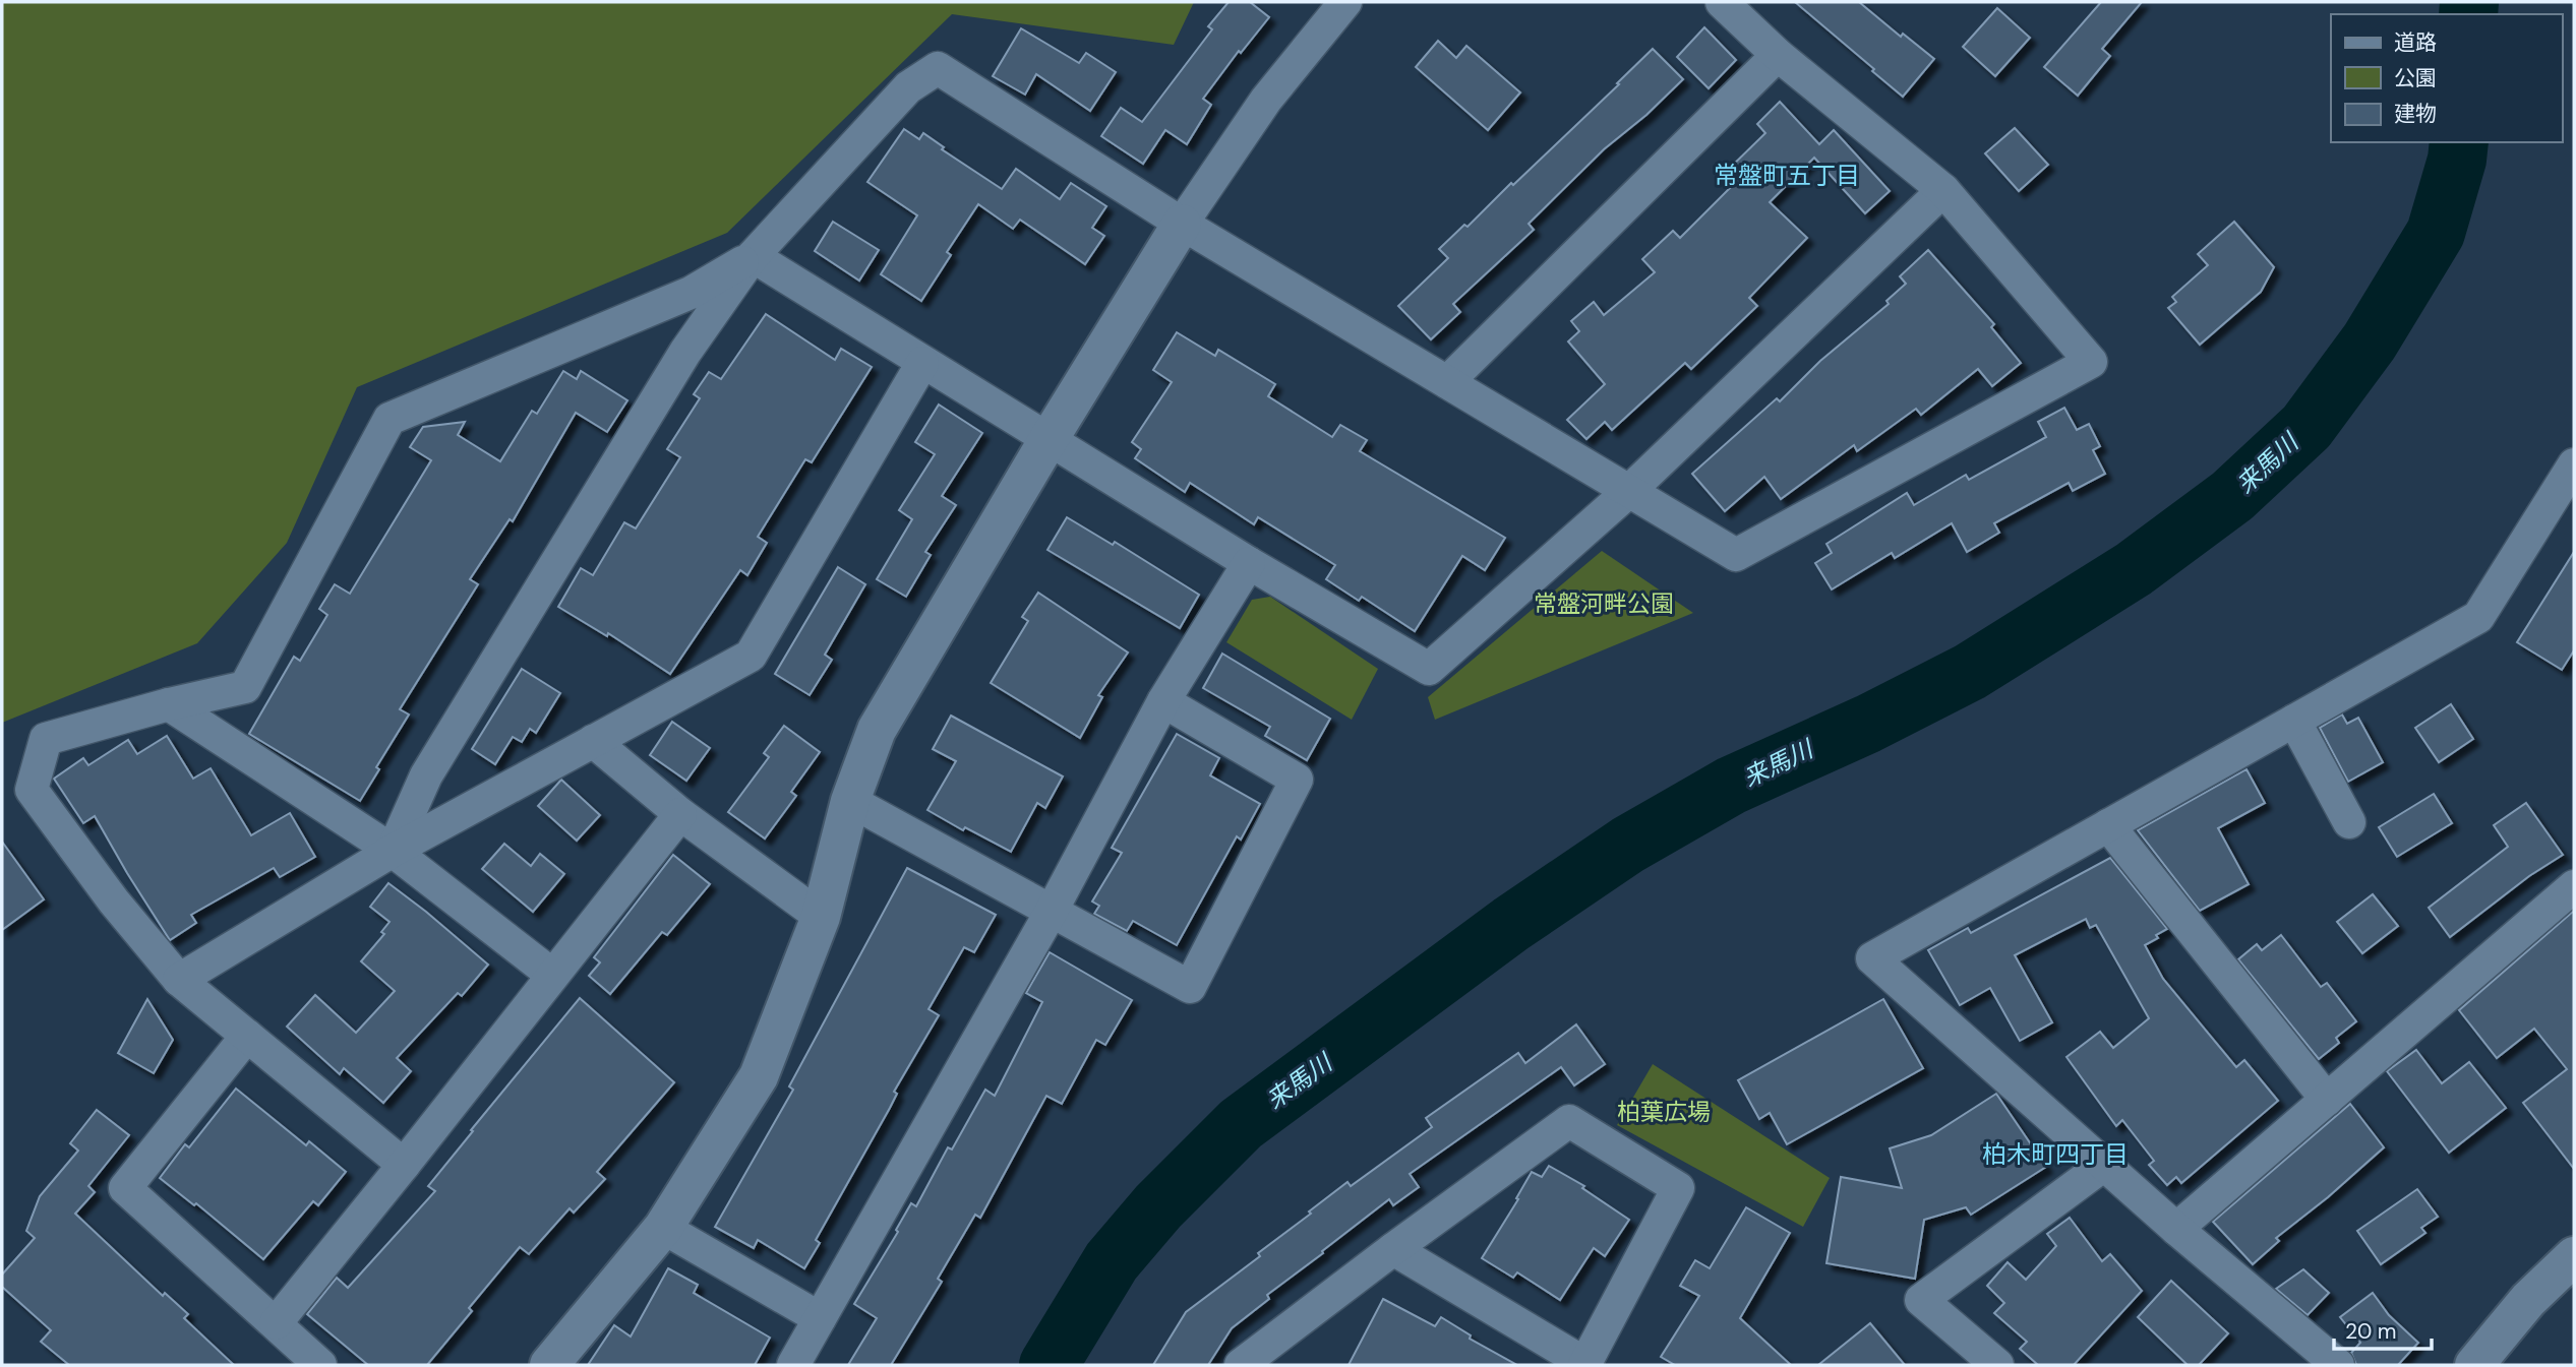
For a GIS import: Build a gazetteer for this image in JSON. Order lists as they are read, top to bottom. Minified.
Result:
{"districts":["常盤町五丁目","柏木町四丁目"],"water":["来馬川"],"parks":["常盤河畔公園","柏葉広場"],"legend":["道路","公園","建物"],"scale_bar":"20 m"}
